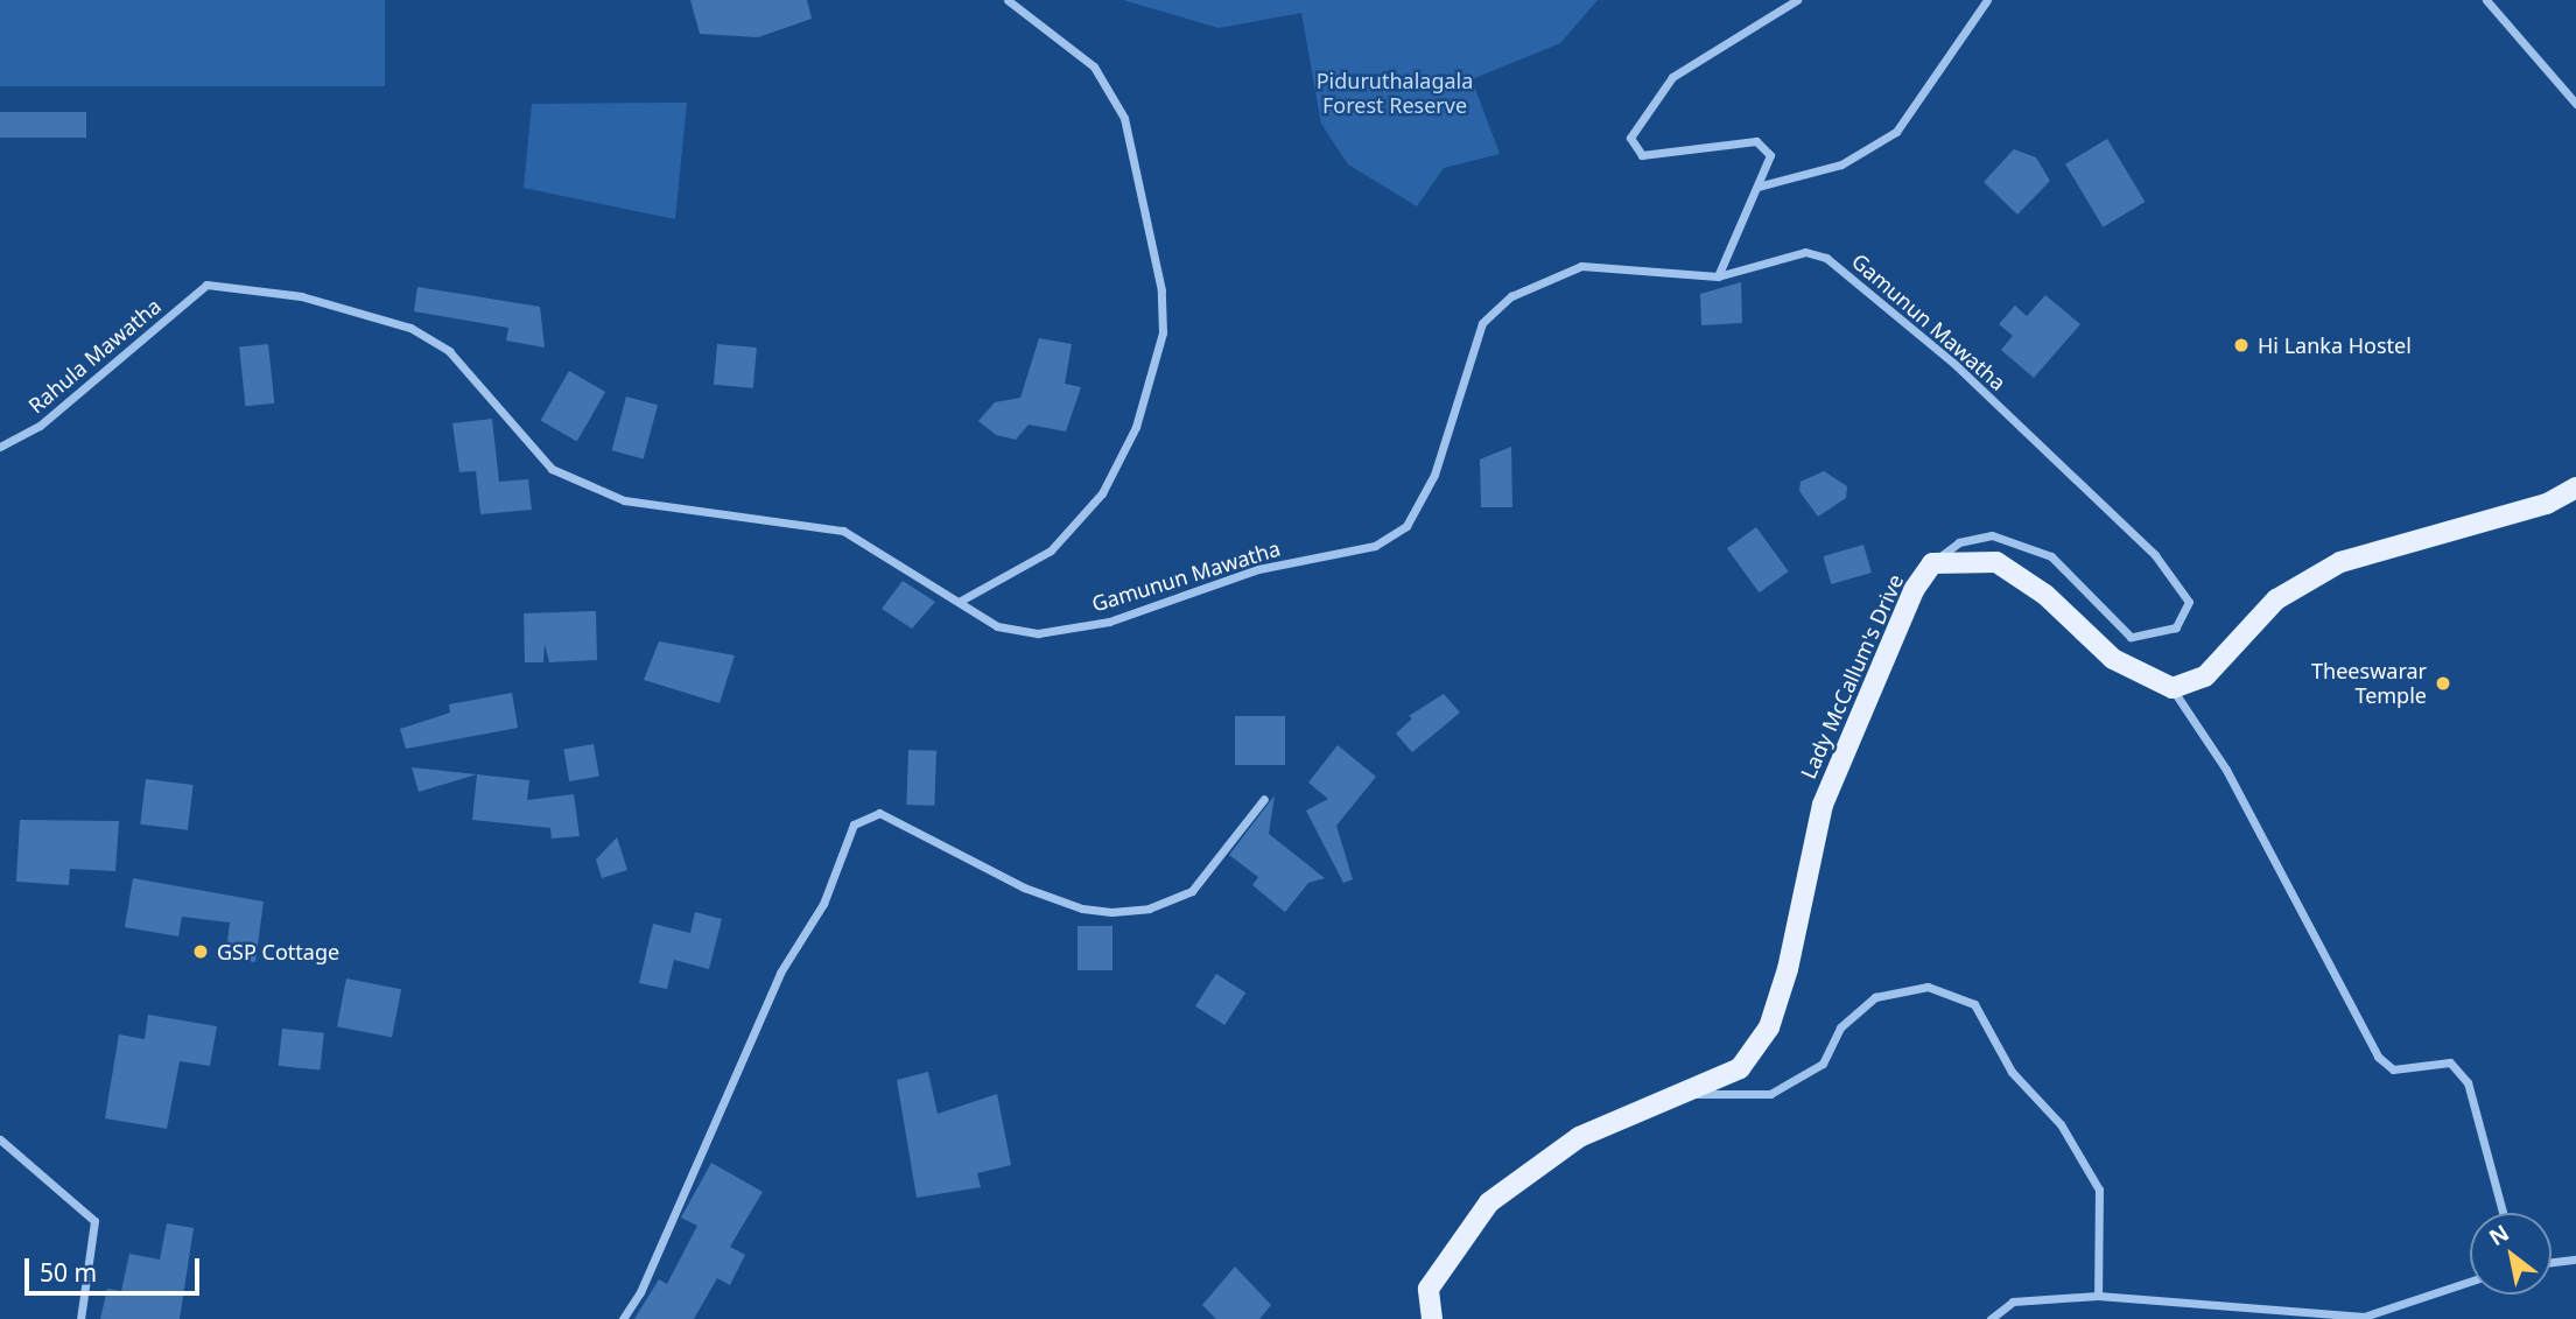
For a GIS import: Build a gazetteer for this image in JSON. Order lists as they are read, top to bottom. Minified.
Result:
{"streets":{"main road":["Lady McCallum's Drive"],"street":["Gamunun Mawatha","Rahula Mawatha"]},"crossings":[["Gamunun Mawatha","Rahula Mawatha"],["Gamunun Mawatha","Lady McCallum's Drive"]],"parks":["Piduruthalagala Forest Reserve"],"places":["Hi Lanka Hostel","Theeswarar Temple","GSP Cottage"],"scale_bar":"50 m","north":"top left"}
